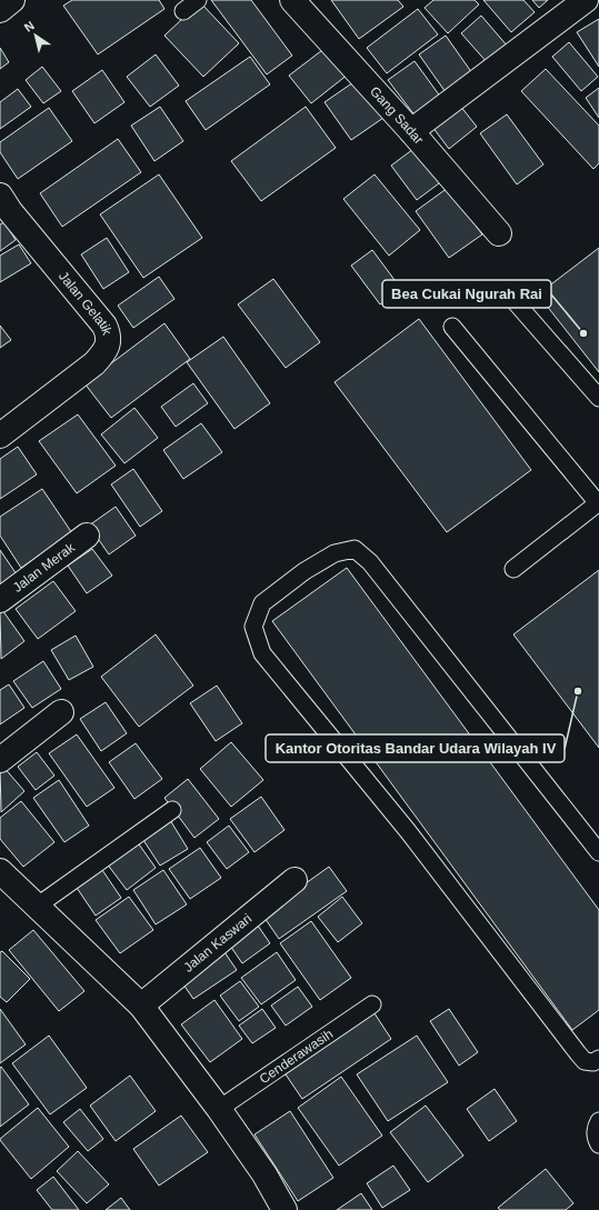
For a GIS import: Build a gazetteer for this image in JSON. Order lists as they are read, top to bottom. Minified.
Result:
{"streets":{"street":["Gang Sadar","Jalan Gelatik","Jalan Merak","Jalan Kaswari"],"lane":["Cenderawasih"]},"places":["Bea Cukai Ngurah Rai","Kantor Otoritas Bandar Udara Wilayah IV"],"north":"top left"}
